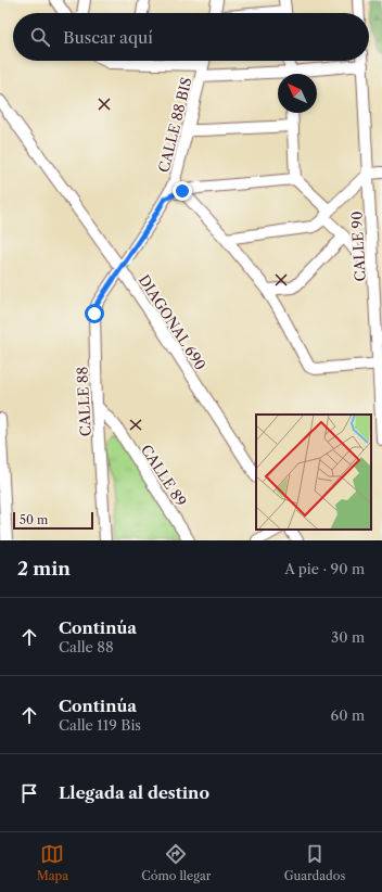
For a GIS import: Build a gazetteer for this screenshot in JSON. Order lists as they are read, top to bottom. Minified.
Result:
{"streets":{"street":["CALLE 88 BIS","CALLE 90","DIAGONAL 690","CALLE 88","CALLE 89"]},"crossings":[["CALLE 88 BIS","CALLE 90"],["CALLE 88 BIS","CALLE 88"],["DIAGONAL 690","CALLE 88"],["CALLE 88","CALLE 89"]],"scale_bar":"50 m","north":"top left","page":{"search":"Buscar aquí","scale":"50 m","heading":["2 min","A pie · 90 m"],"list":[["Continúa","Calle 88","30 m"],["Continúa","Calle 119 Bis","60 m"],"Llegada al destino"],"nav":["Mapa","Cómo llegar","Guardados"]}}
